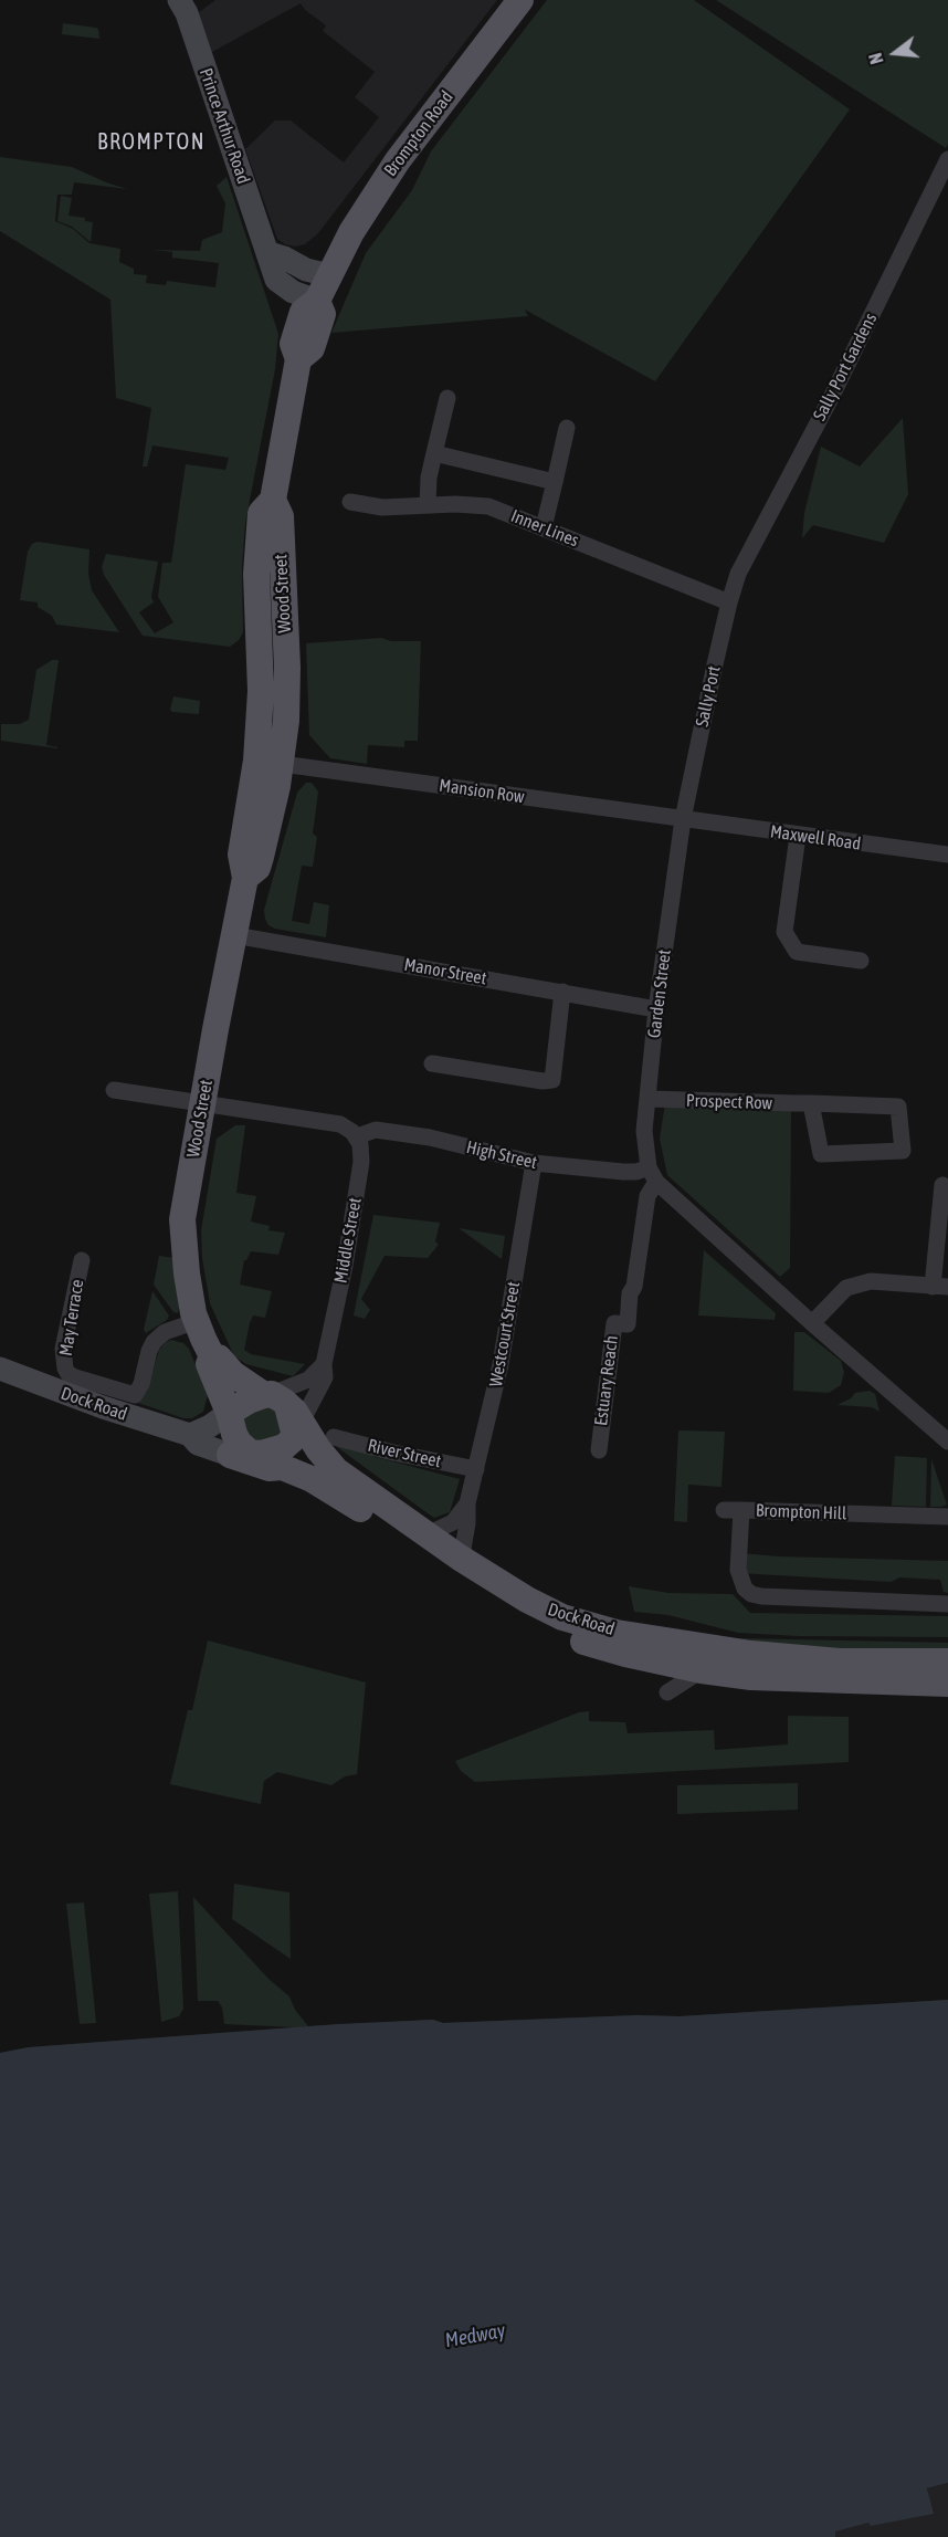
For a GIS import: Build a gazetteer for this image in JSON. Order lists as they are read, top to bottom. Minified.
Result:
{"streets":{"main road":["Prince Arthur Road","Brompton Road","Wood Street","Dock Road"],"street":["Sally Port Gardens","Inner Lines","Sally Port","Mansion Row","Maxwell Road","Manor Street","Garden Street","Prospect Row","High Street","Middle Street","May Terrace","Westcourt Street","Estuary Reach","River Street","Brompton Hill"]},"crossings":[["Prince Arthur Road","Wood Street"],["Brompton Road","Wood Street"],["Sally Port Gardens","Sally Port"],["Inner Lines","Sally Port"],["Wood Street","Mansion Row"],["Wood Street","Manor Street"],["Wood Street","Middle Street"],["Wood Street","May Terrace"],["Wood Street","Dock Road"],["Sally Port","Mansion Row"],["Sally Port","Maxwell Road"],["Sally Port","Garden Street"],["Mansion Row","Maxwell Road"],["Mansion Row","Garden Street"],["Maxwell Road","Garden Street"],["Manor Street","Garden Street"],["Garden Street","Prospect Row"],["Garden Street","High Street"],["Garden Street","Estuary Reach"],["High Street","Middle Street"],["High Street","Westcourt Street"],["High Street","Estuary Reach"],["Middle Street","Dock Road"],["Westcourt Street","Dock Road"],["Westcourt Street","River Street"]],"districts":["BROMPTON"],"water":["Medway"],"north":"left"}
